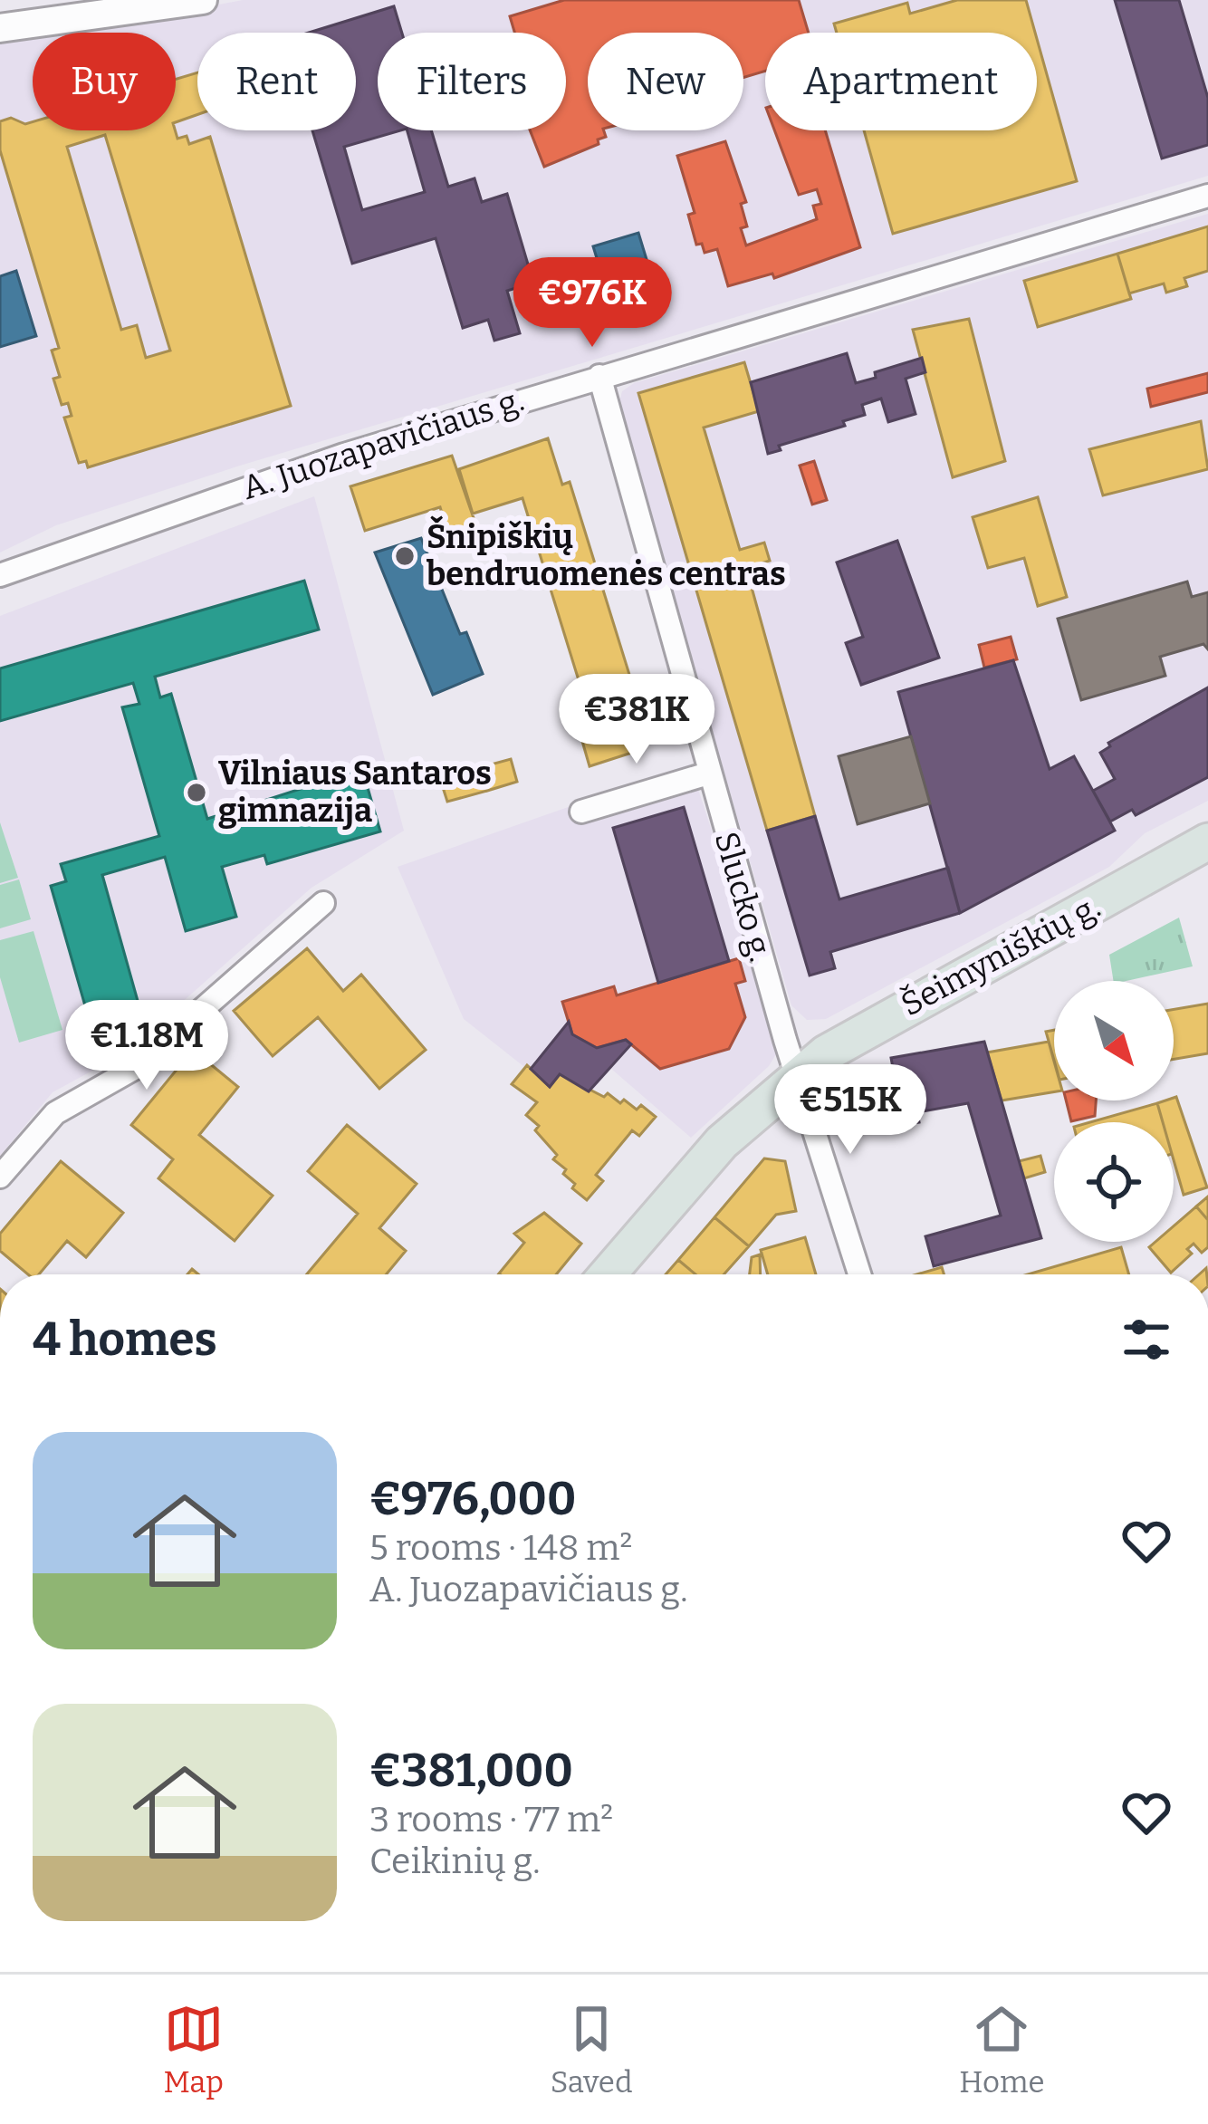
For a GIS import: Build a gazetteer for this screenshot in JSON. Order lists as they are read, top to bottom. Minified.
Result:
{"streets":{"main road":["Šeimyniškių g."],"street":["A. Juozapavičiaus g.","Slucko g."]},"crossings":[["A. Juozapavičiaus g.","Slucko g."],["Slucko g.","Šeimyniškių g."]],"places":["Šnipiškių bendruomenės centras","Vilniaus Santaros gimnazija"],"north":"bottom right","page":{"chip":["Buy","Rent","Filters","New","Apartment"],"price":["€976K","€381K","€1.18M","€515K"],"heading":"4 homes","list":[{"name":"€976,000","note":"5 rooms · 148 m² · A. Juozapavičiaus g."},{"name":"€381,000","note":"3 rooms · 77 m² · Ceikinių g."}],"tabs":["Map","Saved","Home"]}}
